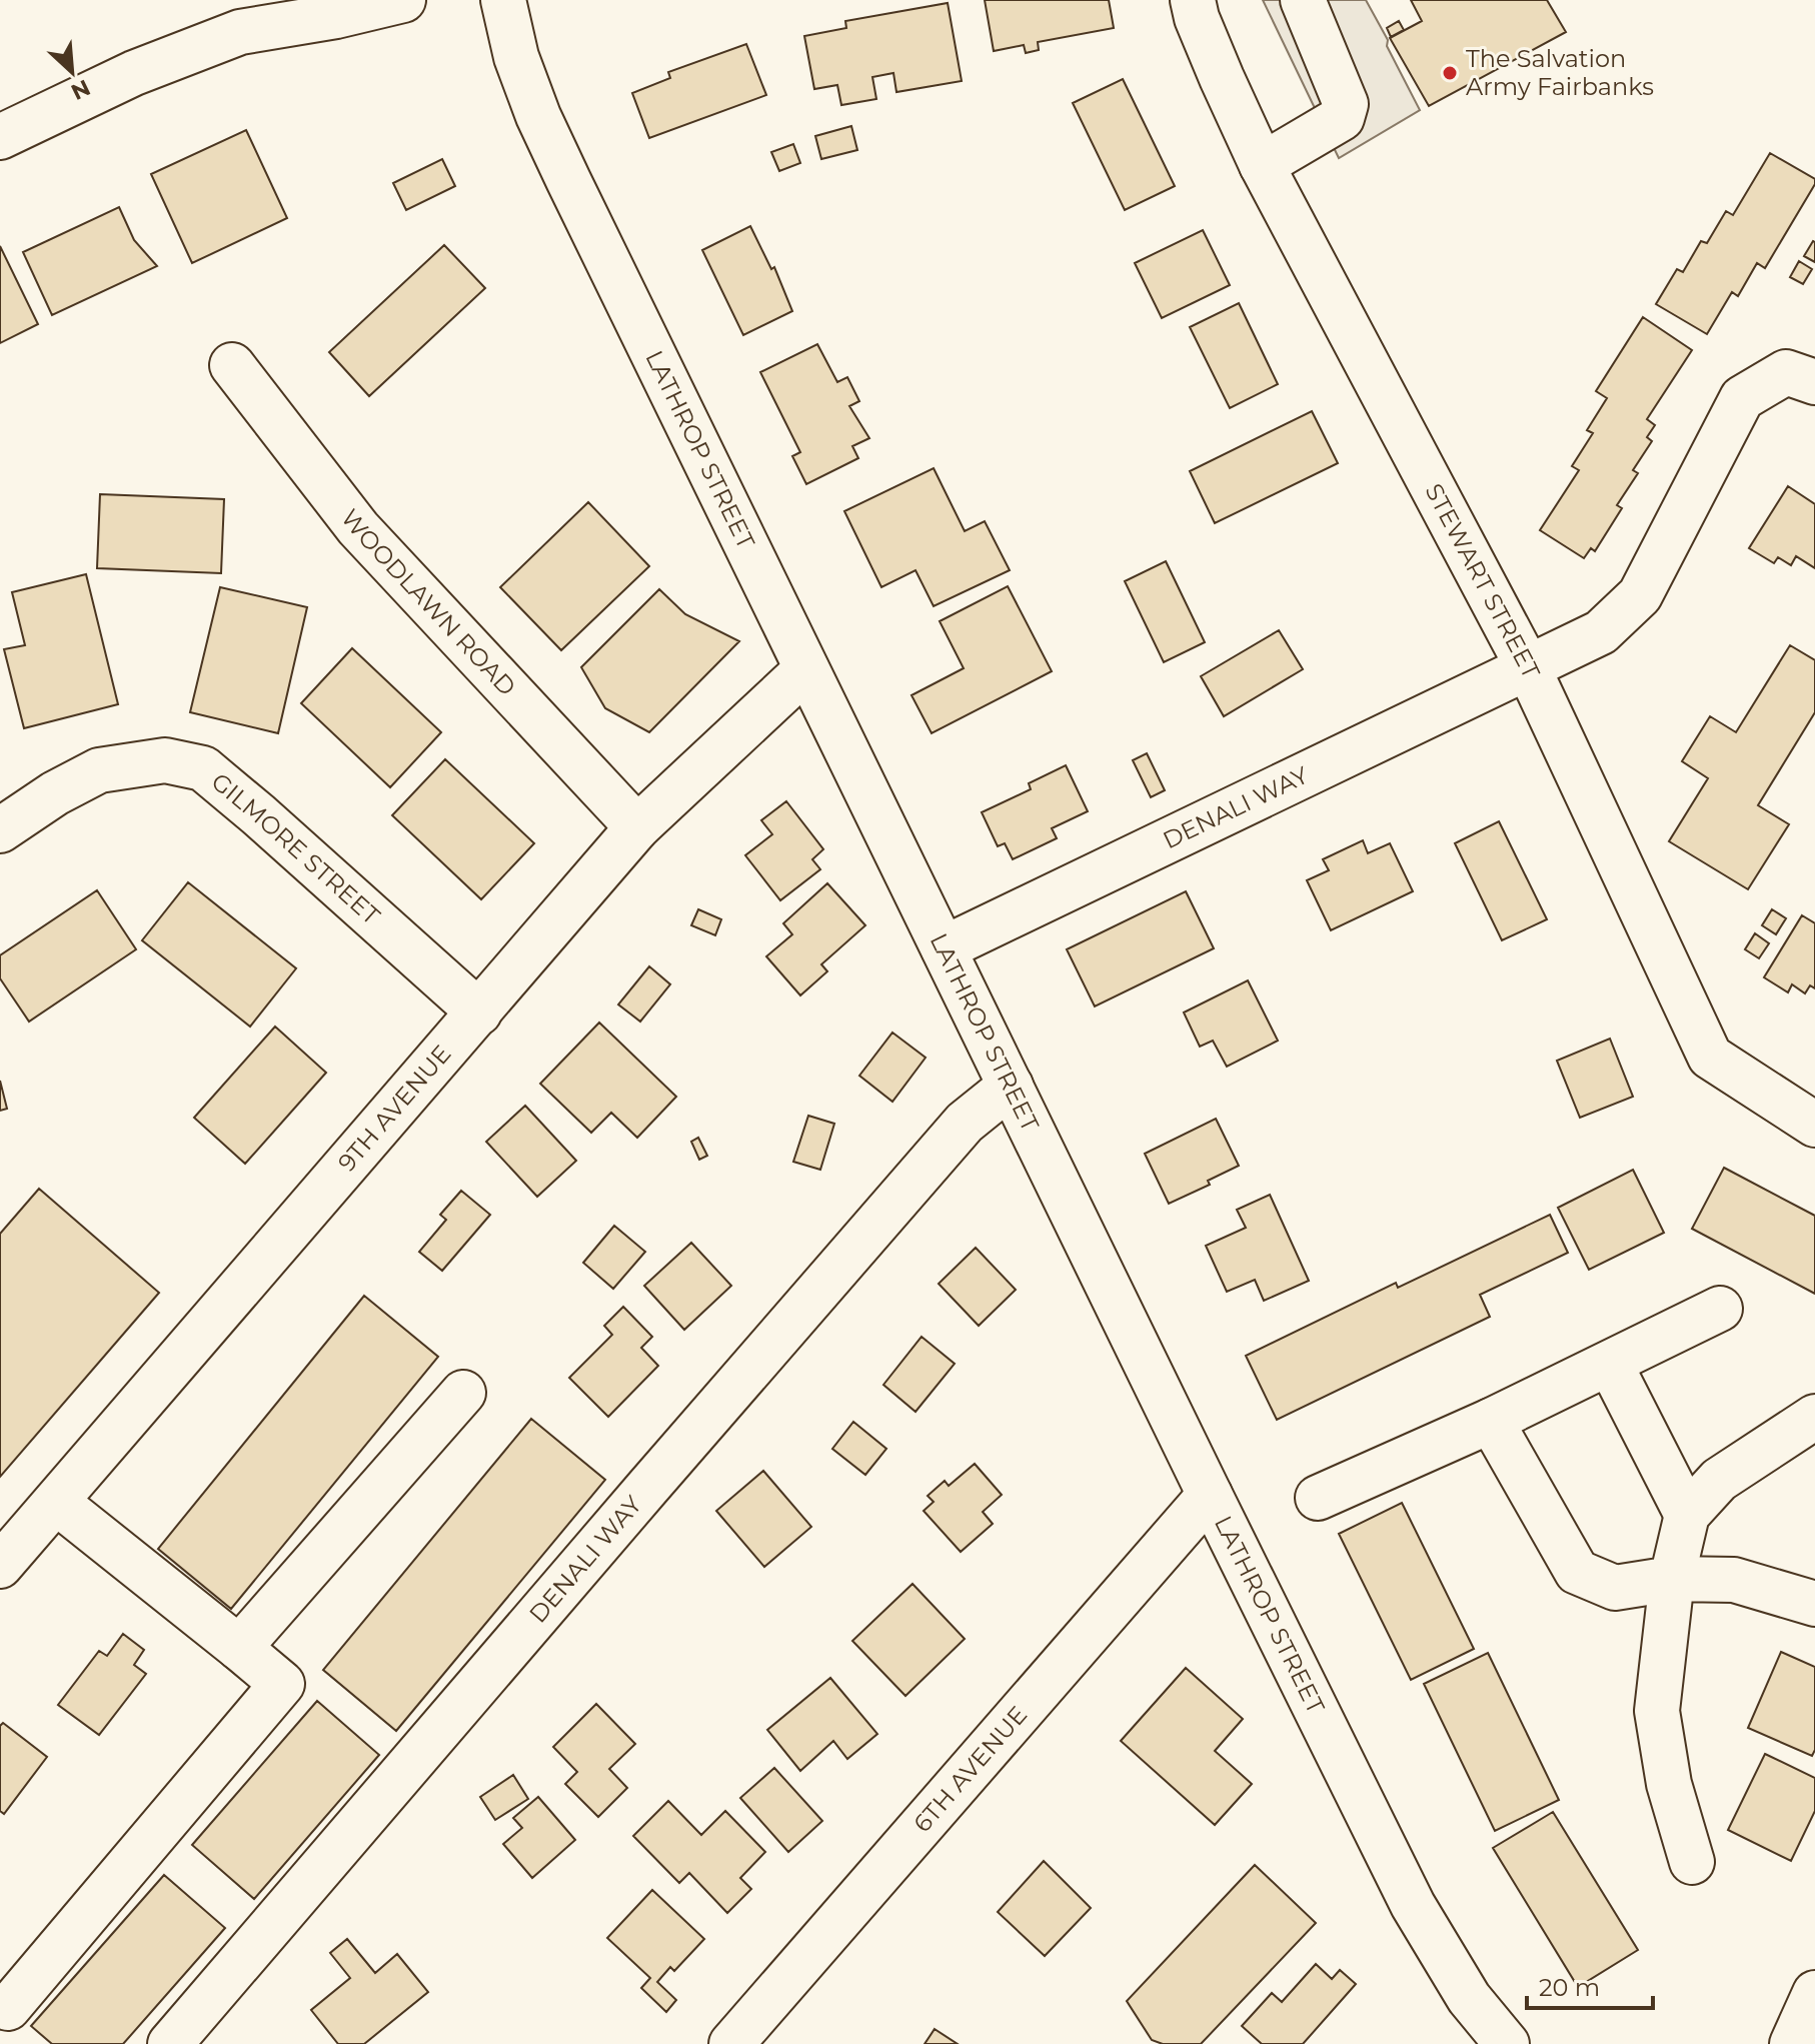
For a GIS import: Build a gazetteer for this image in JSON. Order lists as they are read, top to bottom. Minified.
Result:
{"streets":{"street":["LATHROP STREET","STEWART STREET","WOODLAWN ROAD","DENALI WAY","GILMORE STREET","9TH AVENUE","6TH AVENUE"]},"crossings":[["LATHROP STREET","DENALI WAY"],["LATHROP STREET","9TH AVENUE"],["LATHROP STREET","6TH AVENUE"],["STEWART STREET","DENALI WAY"],["WOODLAWN ROAD","9TH AVENUE"],["GILMORE STREET","9TH AVENUE"]],"places":["The Salvation Army Fairbanks"],"scale_bar":"20 m","north":"bottom right"}
